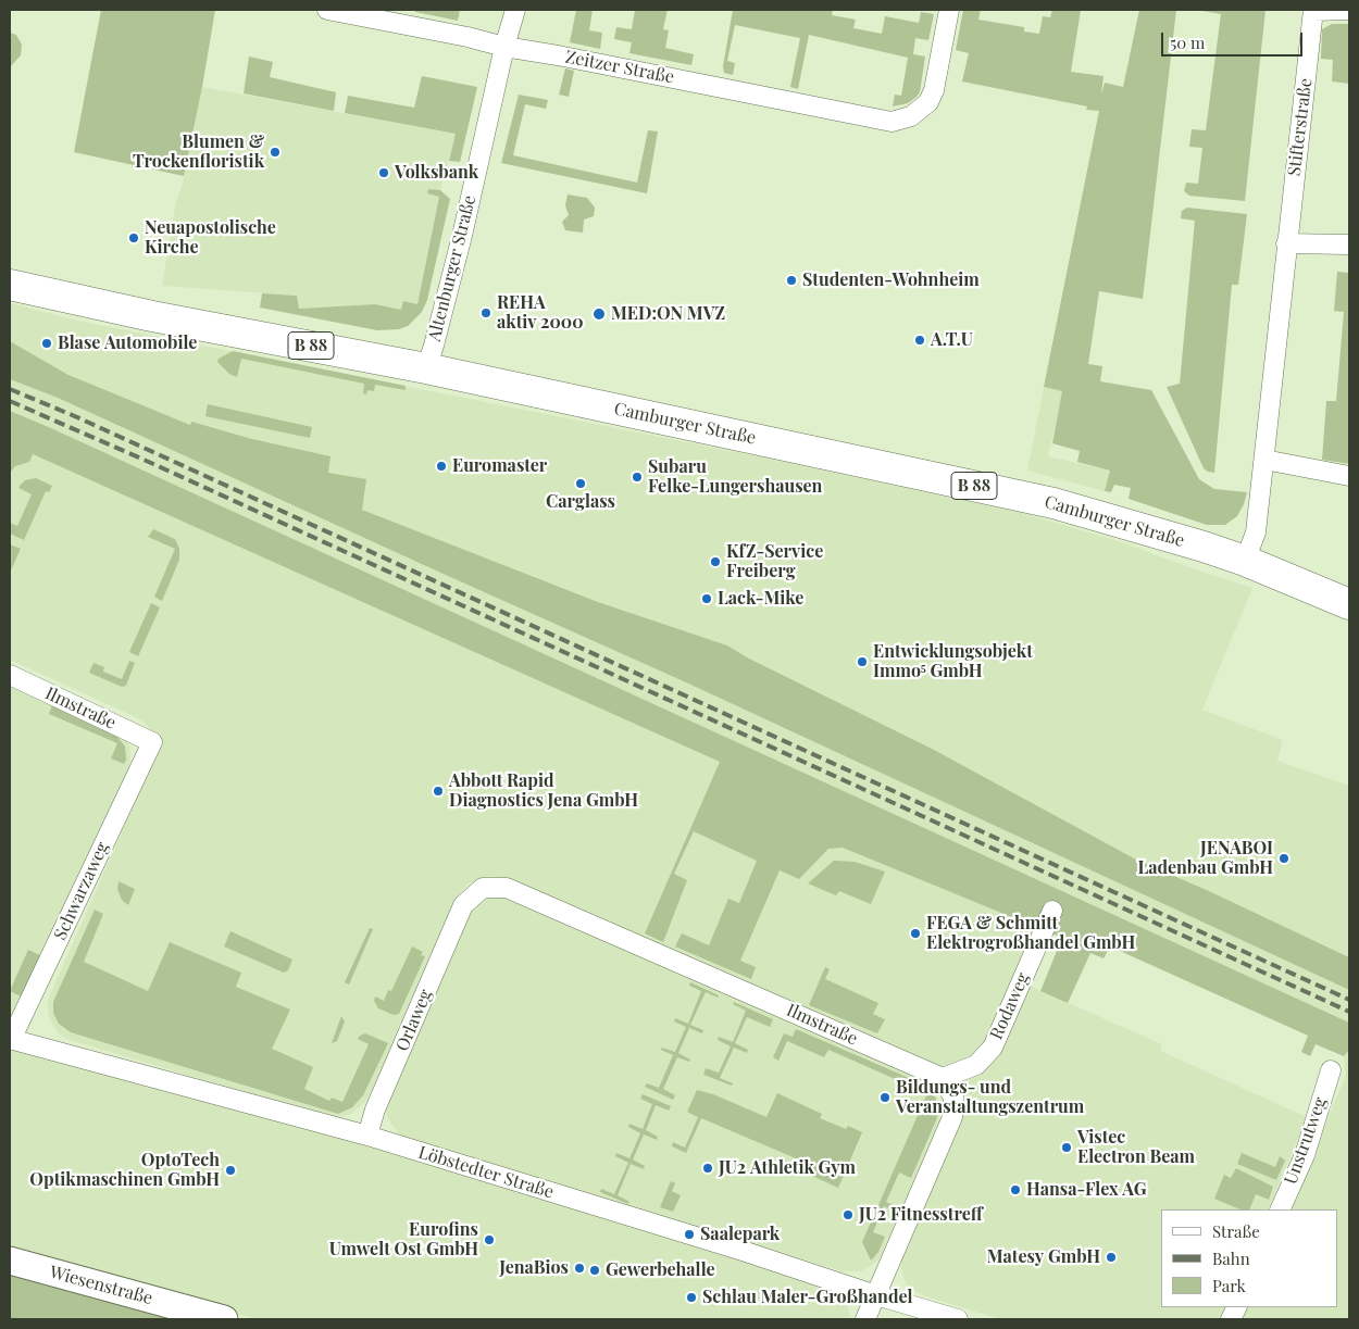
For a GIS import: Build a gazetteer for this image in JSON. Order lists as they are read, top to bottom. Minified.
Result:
{"streets":{"main road":["B 88","Camburger Straße"],"street":["Zeitzer Straße","Stifterstraße","Altenburger Straße","Ilmstraße","Schwarzaweg","Rodaweg","Orlaweg","Unstrutweg","Löbstedter Straße","Wiesenstraße"]},"crossings":[["Zeitzer Straße","Altenburger Straße"],["Stifterstraße","Camburger Straße"],["Altenburger Straße","Camburger Straße"],["Ilmstraße","Schwarzaweg"],["Ilmstraße","Rodaweg"],["Ilmstraße","Orlaweg"],["Schwarzaweg","Löbstedter Straße"],["Orlaweg","Löbstedter Straße"]],"places":["Blumen & Trockenfloristik","Volksbank","Neuapostolische Kirche","Studenten-Wohnheim","REHA aktiv 2000","MED:ON MVZ","A.T.U","Blase Automobile","Euromaster","Subaru Felke-Lungershausen","Carglass","KfZ-Service Freiberg","Lack-Mike","Entwicklungsobjekt Immo⁵ GmbH","Abbott Rapid Diagnostics Jena GmbH","JENABOI Ladenbau GmbH","FEGA & Schmitt Elektrogroßhandel GmbH","Bildungs- und Veranstaltungszentrum","Vistec Electron Beam","JU2 Athletik Gym","OptoTech Optikmaschinen GmbH","Hansa-Flex AG","JU2 Fitnesstreff","Saalepark","Eurofins Umwelt Ost GmbH","Matesy GmbH","JenaBios","Gewerbehalle","Schlau Maler-Großhandel"],"legend":["Straße","Bahn","Park"],"scale_bar":"50 m"}
